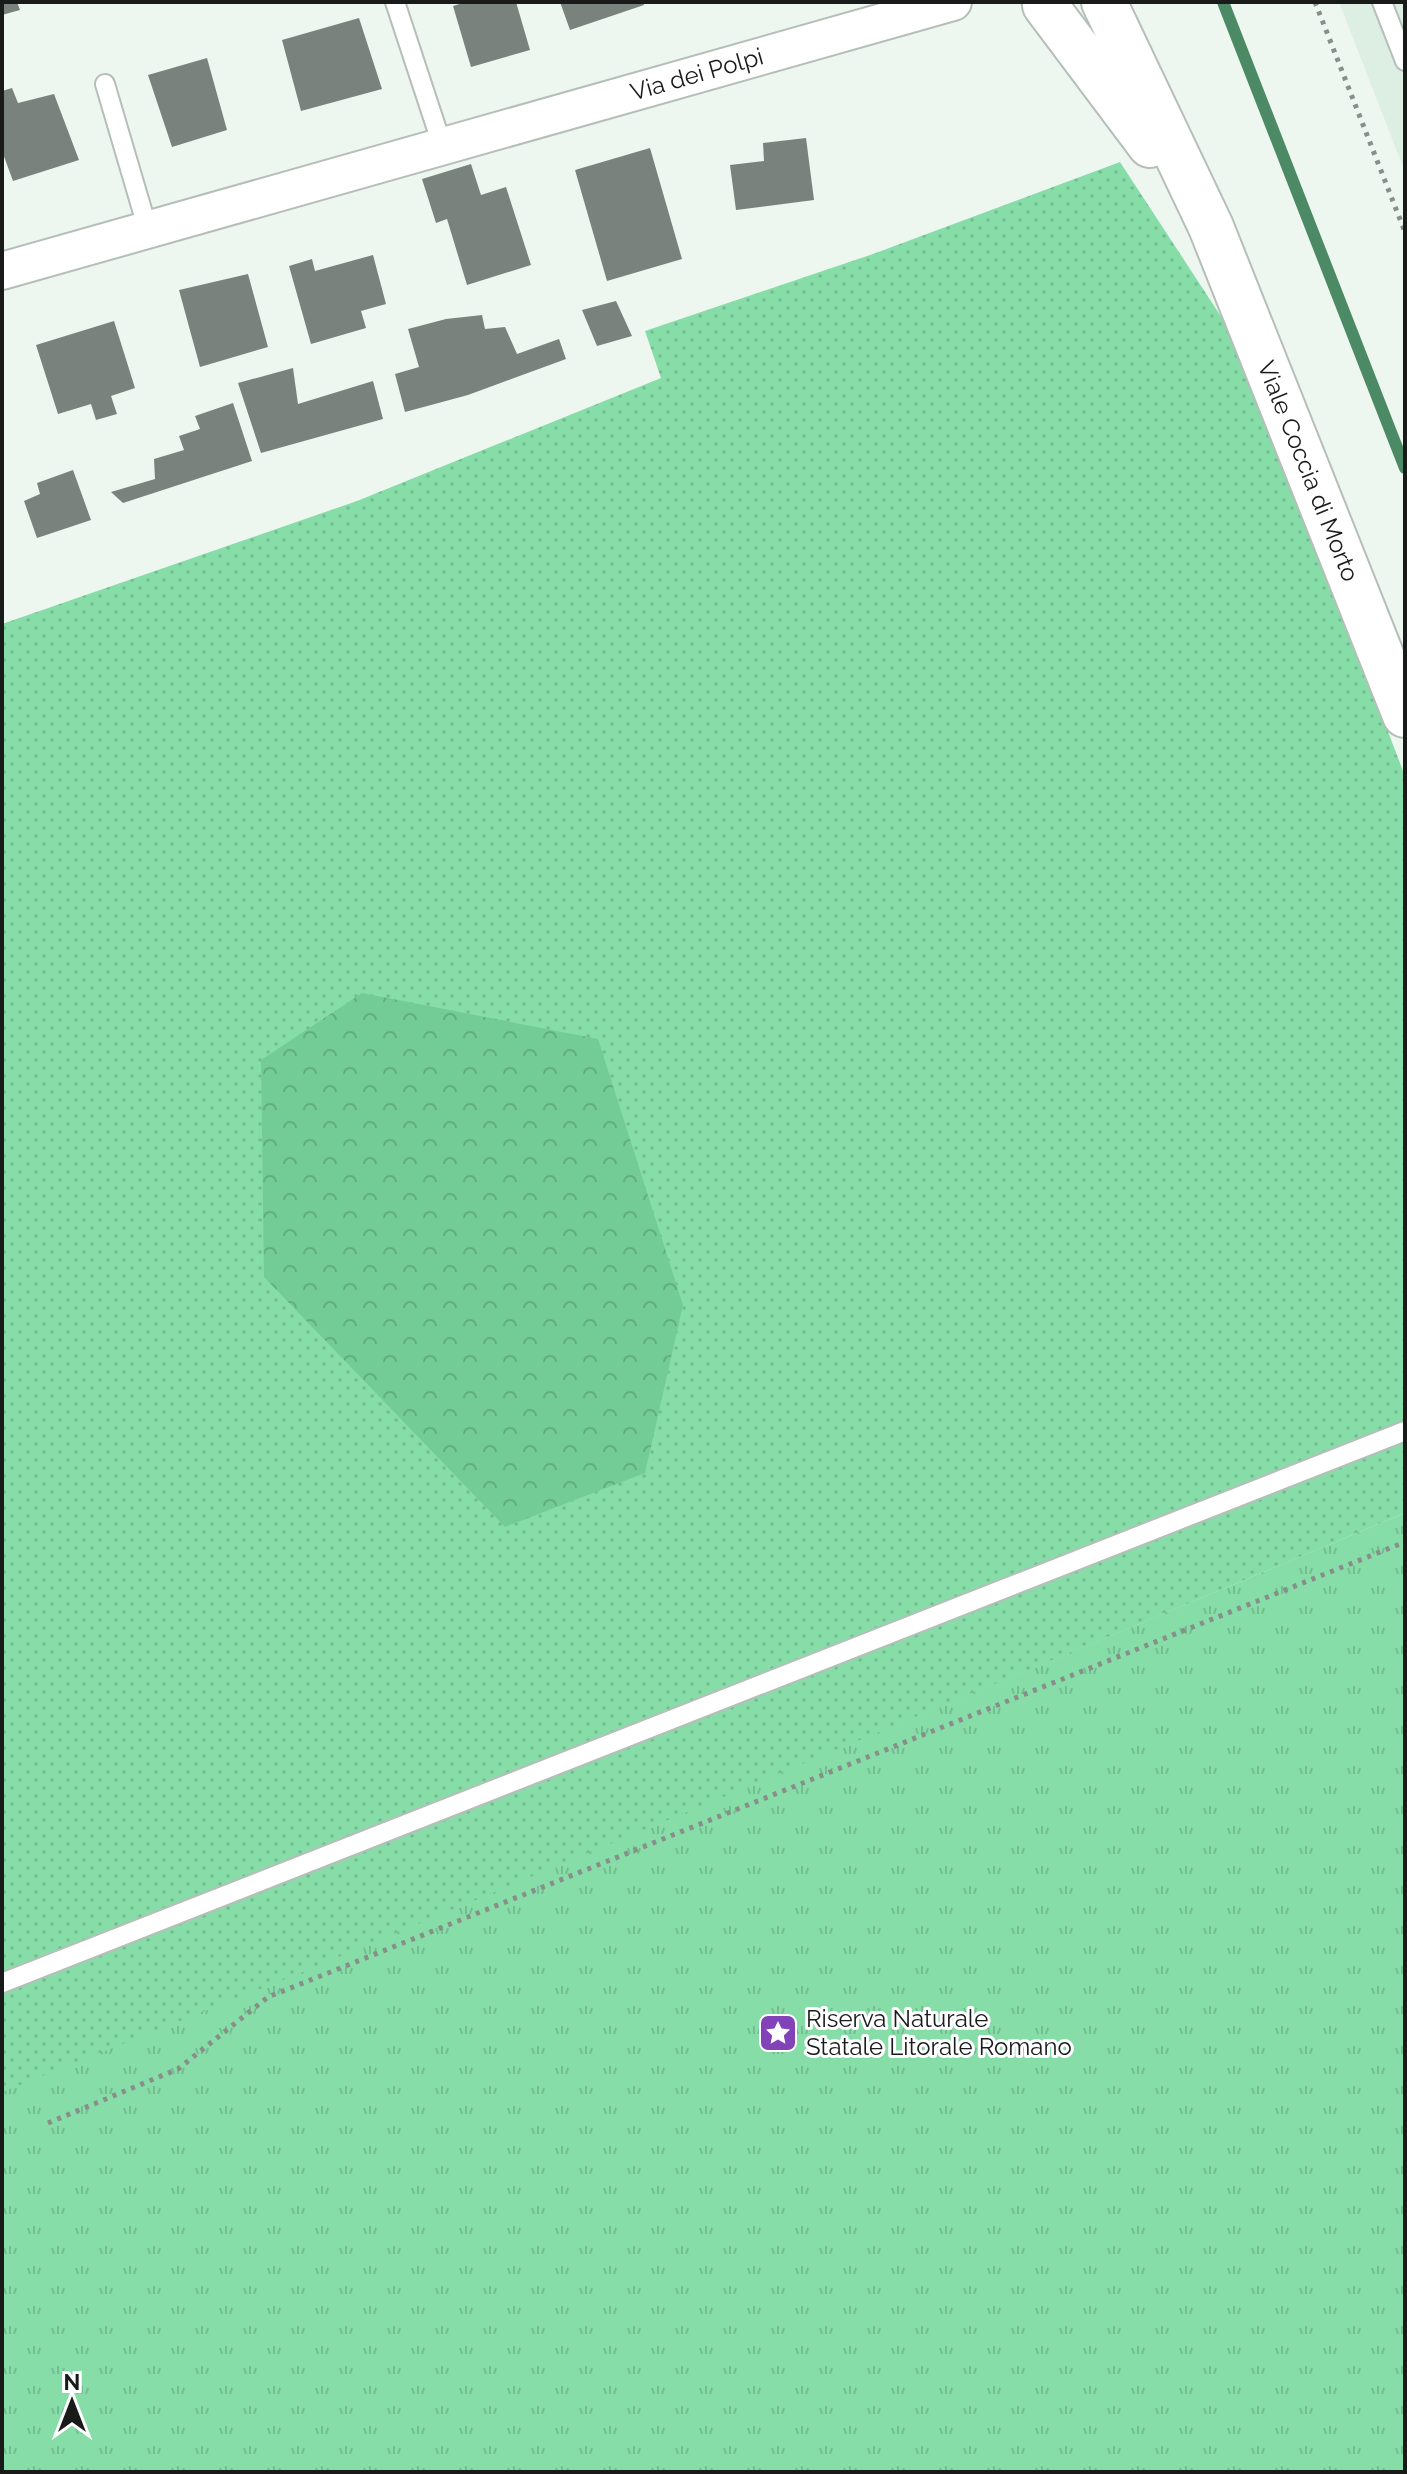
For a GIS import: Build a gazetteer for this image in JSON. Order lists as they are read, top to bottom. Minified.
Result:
{"streets":{"street":["Via dei Polpi","Viale Coccia di Morto"]},"places":{"place":["Riserva Naturale Statale Litorale Romano"]},"north":"top"}
